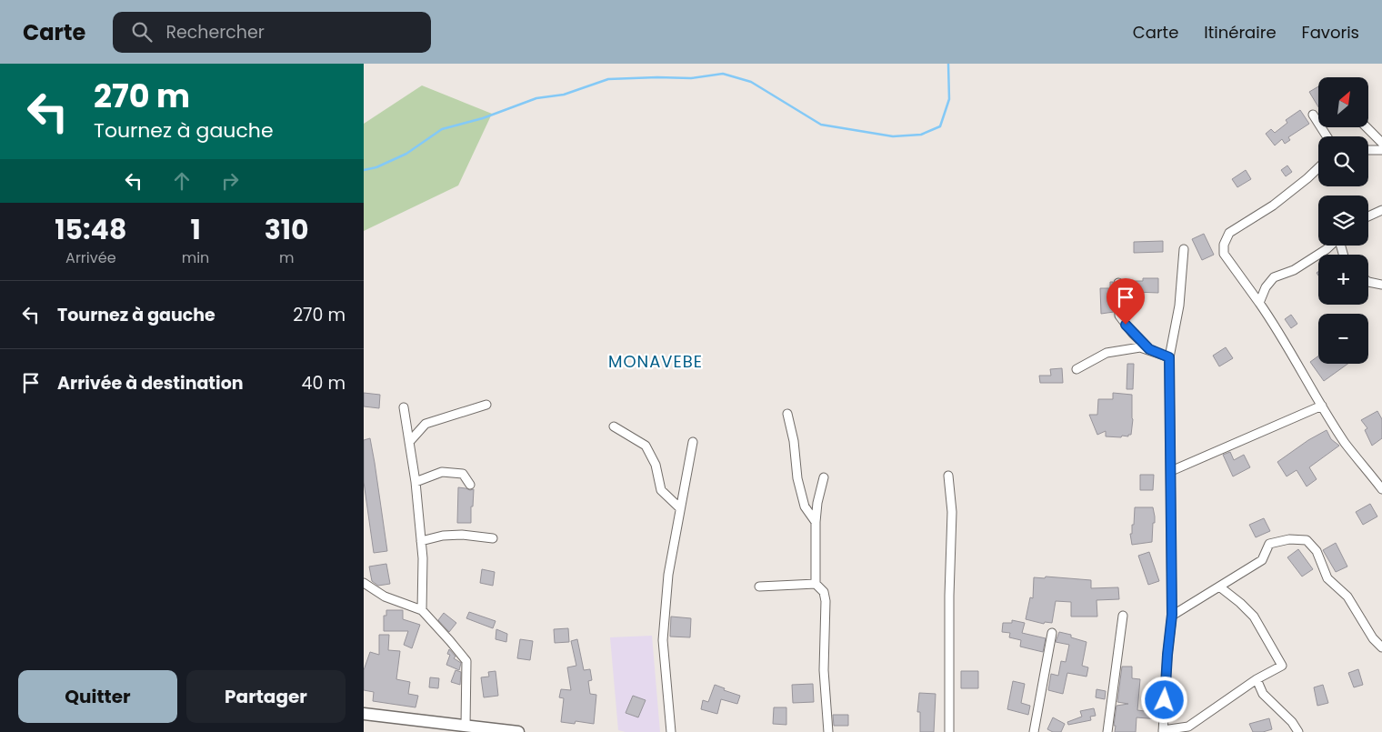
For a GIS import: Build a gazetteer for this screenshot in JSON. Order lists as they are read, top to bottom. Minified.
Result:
{"districts":["MONAVEBE"],"north":"top right","page":{"header":"Carte","search":"Rechercher","nav":["Carte","Itinéraire","Favoris"],"turn":["270 m","Tournez à gauche"],"map_buttons":["+","−"],"eta":["15:48","Arrivée","1","min","310","m"],"list":[{"name":"Tournez à gauche","value":"270 m"},{"name":"Arrivée à destination","value":"40 m"}],"buttons":["Quitter","Partager"]}}
